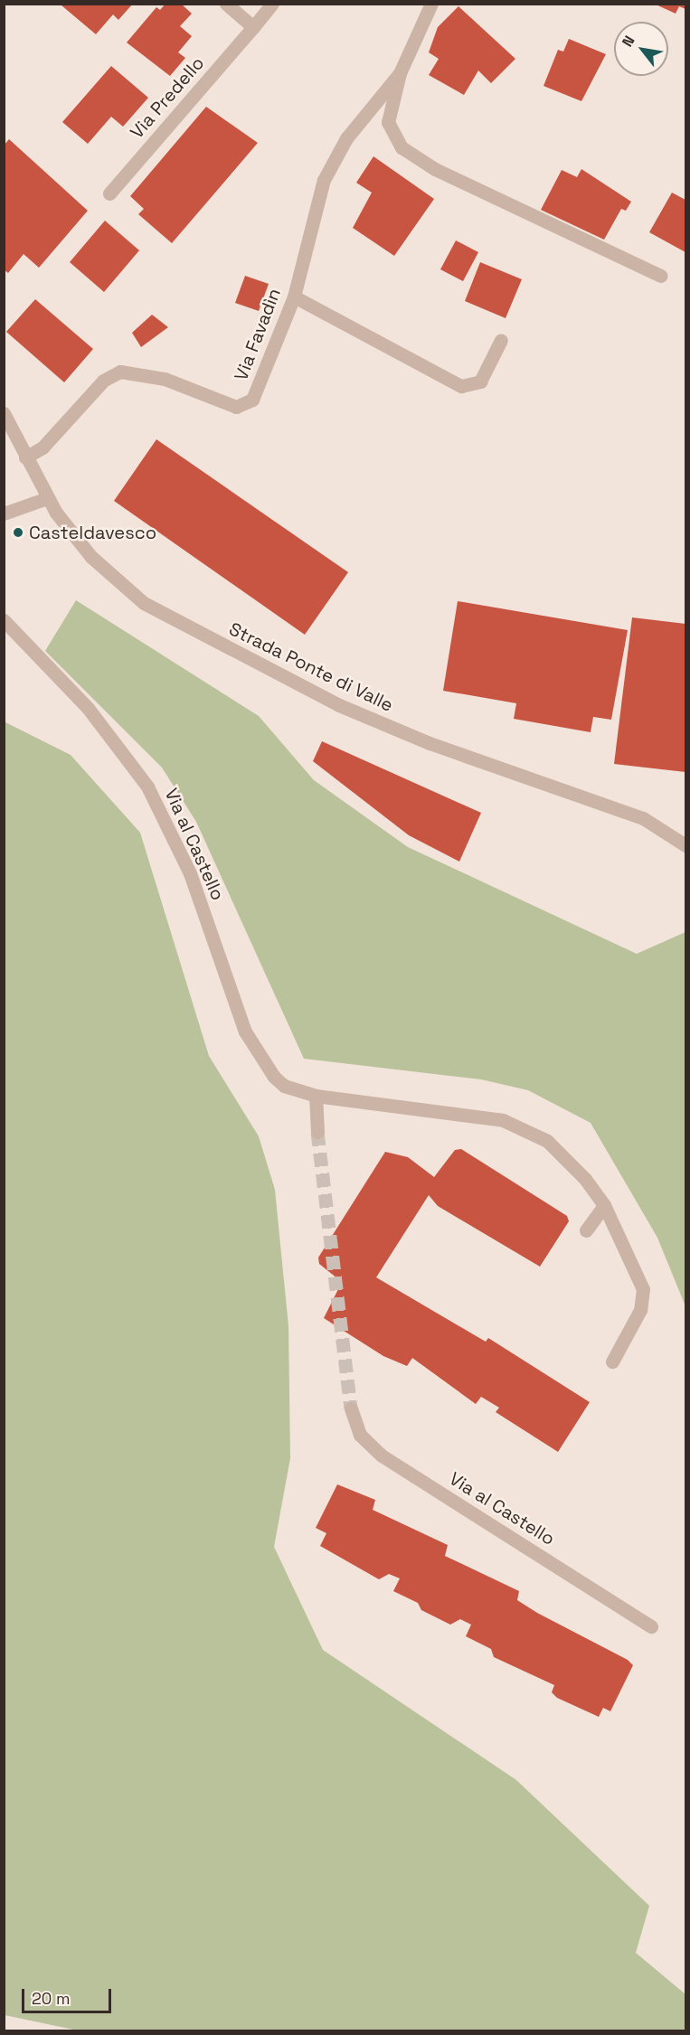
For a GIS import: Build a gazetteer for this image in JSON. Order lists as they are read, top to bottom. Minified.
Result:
{"streets":{"street":["Via Predello","Via Favadìn","Strada Ponte di Valle","Via al Castello"]},"crossings":[["Via Favadìn","Strada Ponte di Valle"]],"places":["Casteldavesco"],"scale_bar":"20 m","north":"top left"}
